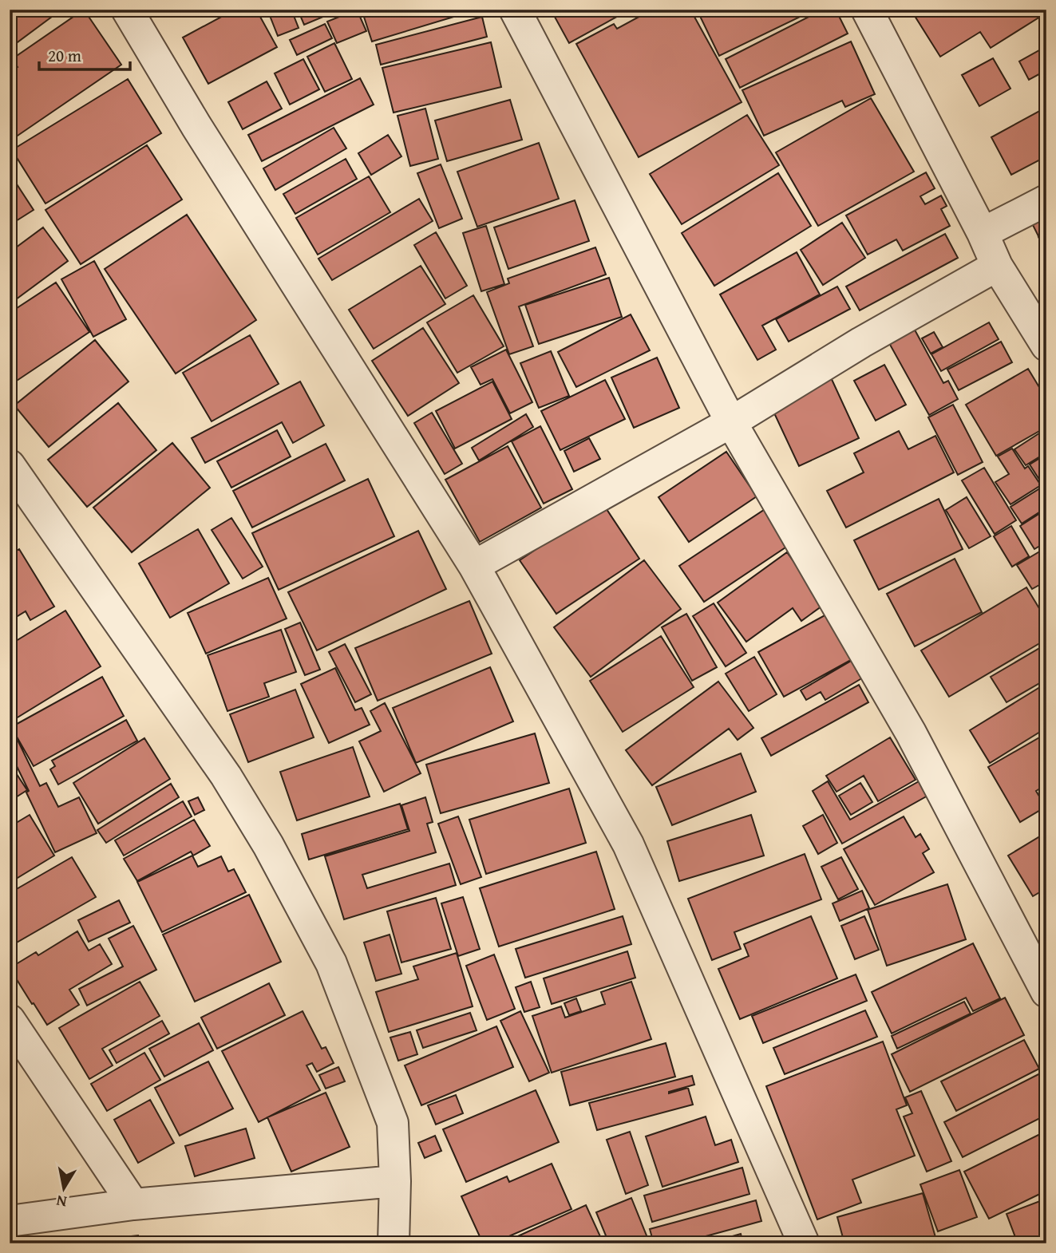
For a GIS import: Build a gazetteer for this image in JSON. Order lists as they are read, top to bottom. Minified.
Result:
{"scale_bar":"20 m","north":"bottom"}
